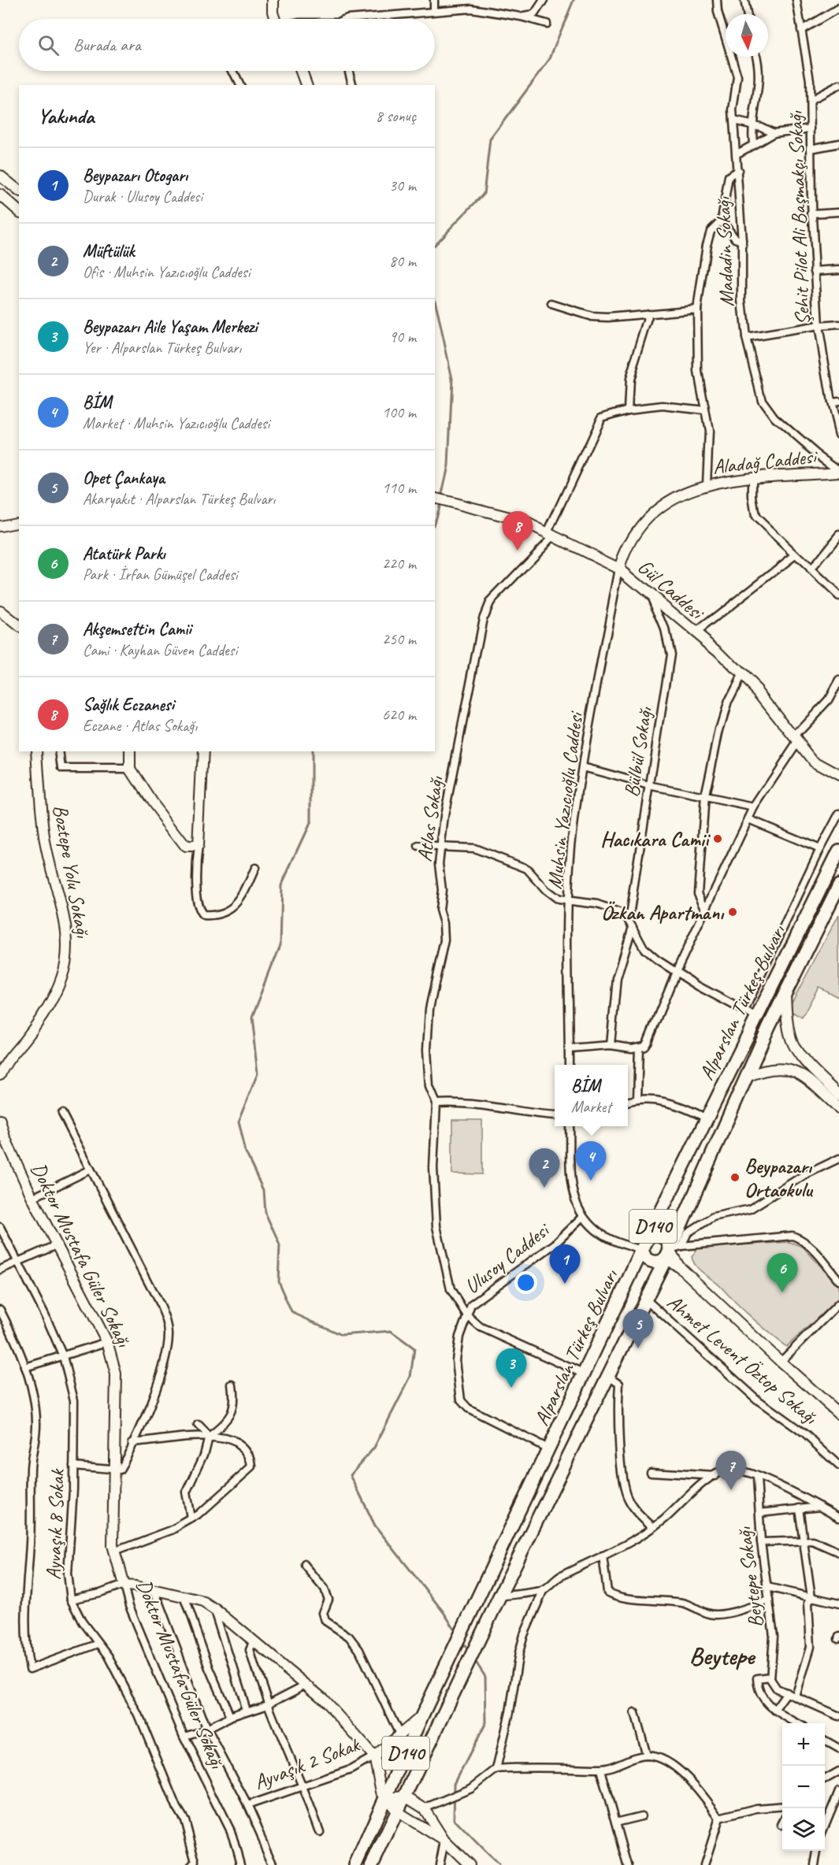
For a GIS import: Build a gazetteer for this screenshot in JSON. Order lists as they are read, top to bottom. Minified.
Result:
{"streets":{"highway":["Alparslan Türkeş Bulvarı","D140"],"street":["Şehit Pilot Ali Başmakçı Sokağı","Madadin Sokağı","Aladağ Caddesi","Gül Caddesi","Bülbül Sokağı","Muhsin Yazıcıoğlu Caddesi","Atlas Sokağı","Boztepe Yolu Sokağı","Doktor Mustafa Güler Sokağı","Ulusoy Caddesi","Ahmet Levent Öztop Sokağı","Ayvaşık 8 Sokak","Beytepe Sokağı","Ayvaşık 2 Sokak"]},"crossings":[["Madadin Sokağı","Aladağ Caddesi"],["Aladağ Caddesi","Gül Caddesi"],["Aladağ Caddesi","Muhsin Yazıcıoğlu Caddesi"],["Gül Caddesi","Bülbül Sokağı"],["Gül Caddesi","Muhsin Yazıcıoğlu Caddesi"],["Gül Caddesi","Atlas Sokağı"],["Atlas Sokağı","Ulusoy Caddesi"],["Alparslan Türkeş Bulvarı","Ahmet Levent Öztop Sokağı"],["Alparslan Türkeş Bulvarı","Ayvaşık 2 Sokak"]],"districts":["Beytepe"],"places":["Hacıkara Camii","Özkan Apartmanı","Beypazarı Ortaokulu"],"north":"bottom","page":{"search":"Burada ara","heading":["Yakında","8 sonuç"],"list":[{"mark":"1","name":"Beypazarı Otogarı","note":"Durak · Ulusoy Caddesi","value":"30 m"},{"mark":"2","name":"Müftülük","note":"Ofis · Muhsin Yazıcıoğlu Caddesi","value":"80 m"},{"mark":"3","name":"Beypazarı Aile Yaşam Merkezi","note":"Yer · Alparslan Türkeş Bulvarı","value":"90 m"},{"mark":"4","name":"BİM","note":"Market · Muhsin Yazıcıoğlu Caddesi","value":"100 m"},{"mark":"5","name":"Opet Çankaya","note":"Akaryakıt · Alparslan Türkeş Bulvarı","value":"110 m"},{"mark":"6","name":"Atatürk Parkı","note":"Park · İrfan Gümüşel Caddesi","value":"220 m"},{"mark":"7","name":"Akşemsettin Camii","note":"Cami · Kayhan Güven Caddesi","value":"250 m"},{"mark":"8","name":"Sağlık Eczanesi","note":"Eczane · Atlas Sokağı","value":"620 m"}],"pins":["8","4","2","1","6","5","3","7"],"popup":["BİM","Market"],"map_buttons":["+","−"]}}
